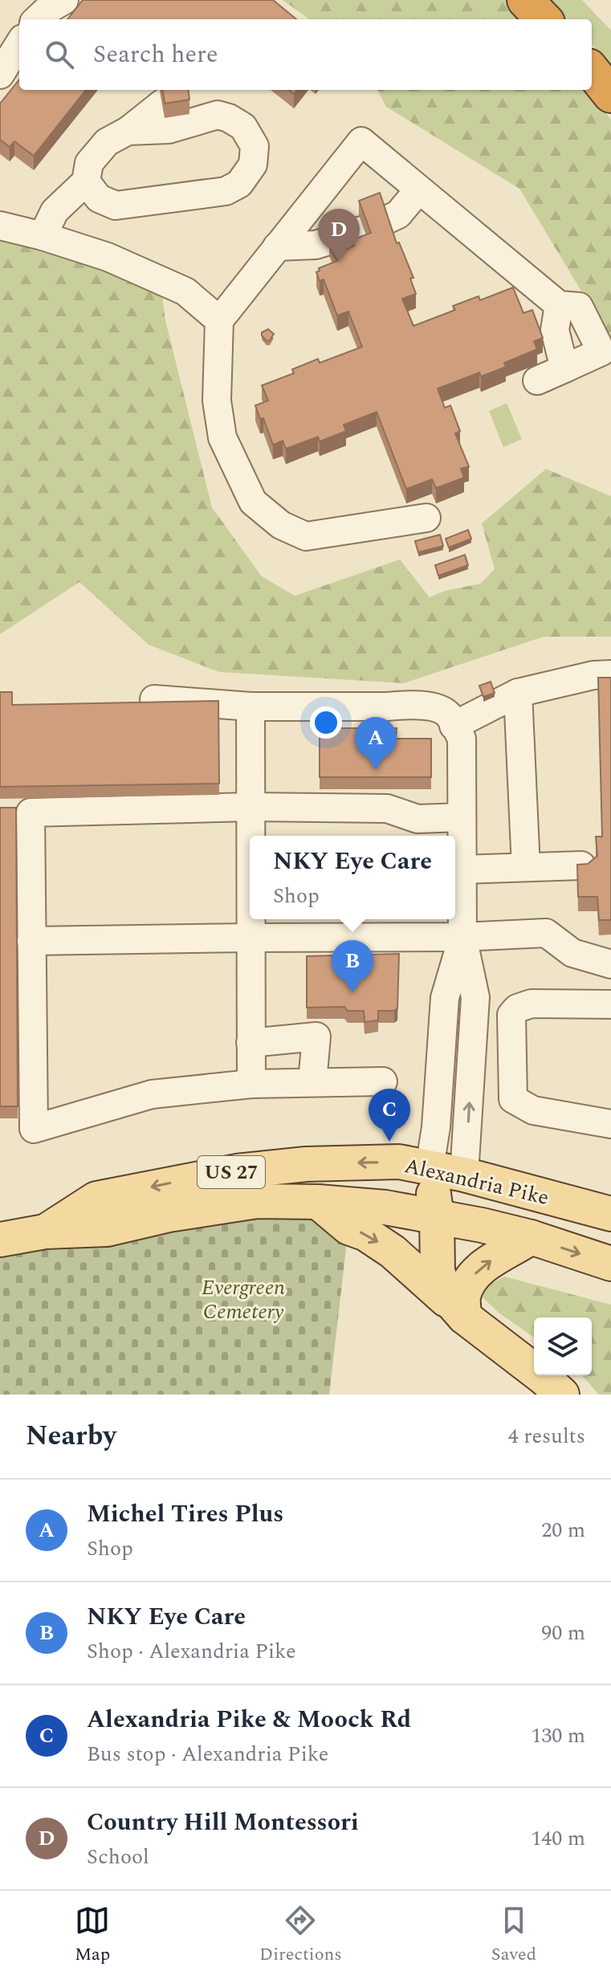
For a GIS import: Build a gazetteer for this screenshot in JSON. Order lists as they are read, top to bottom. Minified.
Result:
{"streets":{"main road":["US 27","Alexandria Pike"]},"parks":["Evergreen Cemetery"],"page":{"search":"Search here","pins":["D","A","B","C"],"popup":["NKY Eye Care","Shop"],"heading":["Nearby","4 results"],"list":[{"mark":"A","name":"Michel Tires Plus","note":"Shop","value":"20 m"},{"mark":"B","name":"NKY Eye Care","note":"Shop · Alexandria Pike","value":"90 m"},{"mark":"C","name":"Alexandria Pike & Moock Rd","note":"Bus stop · Alexandria Pike","value":"130 m"},{"mark":"D","name":"Country Hill Montessori","note":"School","value":"140 m"}],"nav":["Map","Directions","Saved"]}}
